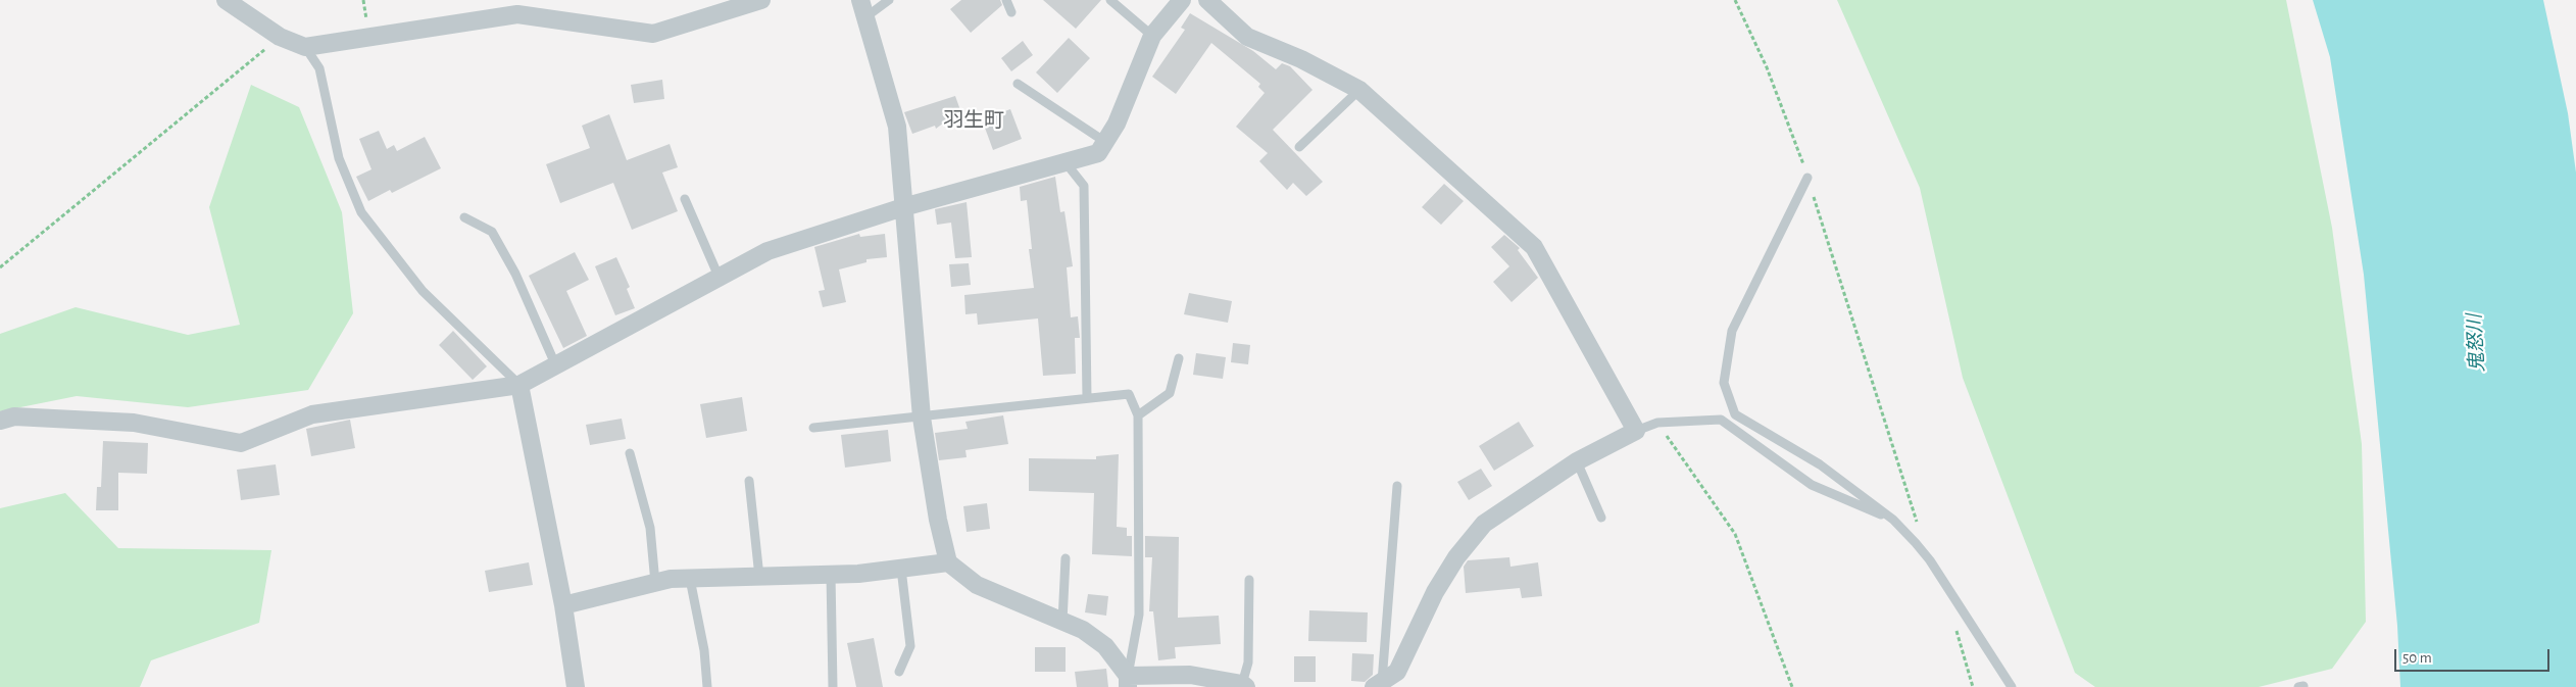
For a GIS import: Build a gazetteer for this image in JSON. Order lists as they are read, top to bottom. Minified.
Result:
{"districts":["羽生町"],"water":["鬼怒川"],"scale_bar":"50 m"}
